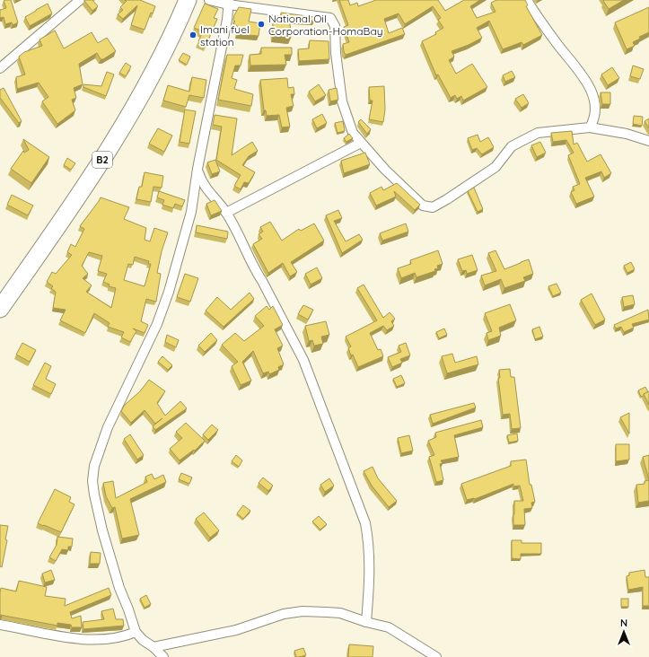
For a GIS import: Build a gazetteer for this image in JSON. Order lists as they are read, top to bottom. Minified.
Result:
{"streets":{"highway":["B2"]},"places":["National Oil Corporation-HomaBay","Imani fuel station"],"north":"top"}
